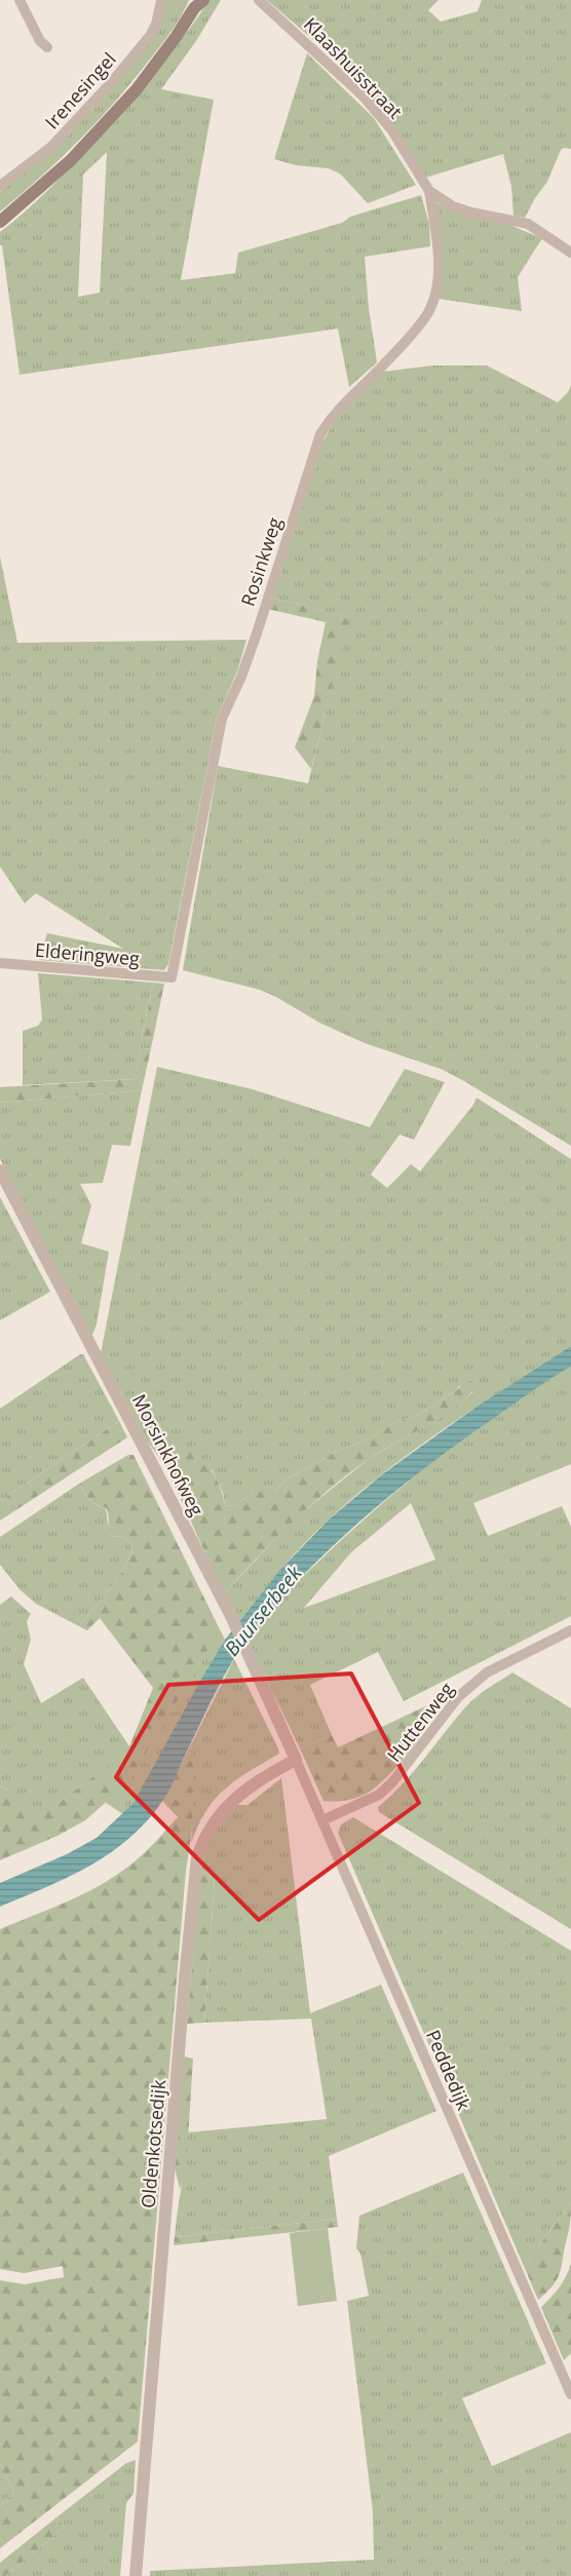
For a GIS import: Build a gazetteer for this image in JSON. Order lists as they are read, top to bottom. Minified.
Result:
{"streets":{"street":["Klaashuisstraat","Irenesingel","Rosinkweg","Elderingweg","Morsinkhofweg","Huttenweg","Peddedijk","Oldenkotsedijk"]},"crossings":[["Klaashuisstraat","Rosinkweg"],["Rosinkweg","Elderingweg"],["Morsinkhofweg","Peddedijk"],["Morsinkhofweg","Oldenkotsedijk"],["Huttenweg","Peddedijk"],["Peddedijk","Oldenkotsedijk"]],"water":["Buurserbeek"]}
